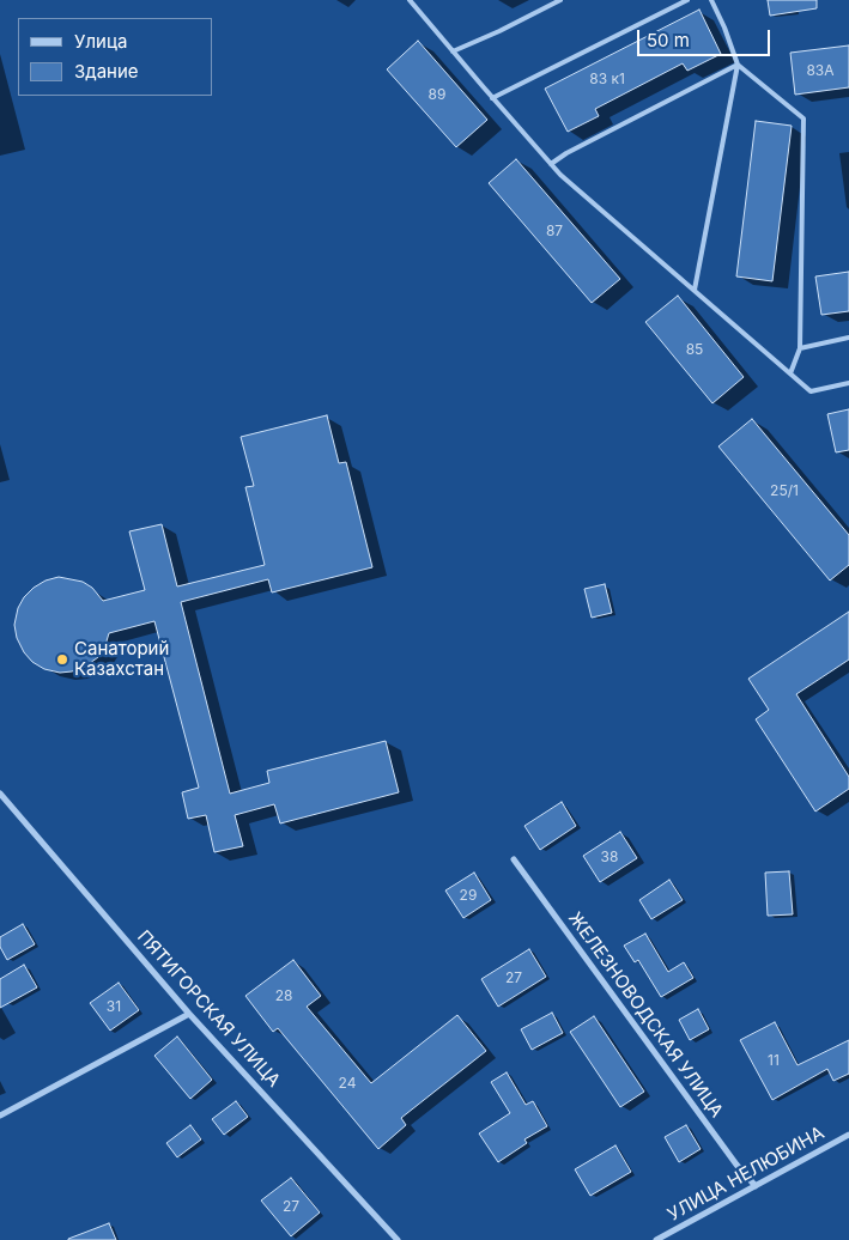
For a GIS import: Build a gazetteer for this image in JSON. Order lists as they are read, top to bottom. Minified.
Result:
{"streets":{"street":["ПЯТИГОРСКАЯ УЛИЦА","ЖЕЛЕЗНОВОДСКАЯ УЛИЦА","УЛИЦА НЕЛЮБИНА"]},"crossings":[["ЖЕЛЕЗНОВОДСКАЯ УЛИЦА","УЛИЦА НЕЛЮБИНА"]],"places":["Санаторий Казахстан"],"house_numbers":["83А","83 к1","89","87","85","25/1","38","29","27","28","31","11","24","27"],"legend":["Улица","Здание"],"scale_bar":"50 m"}
